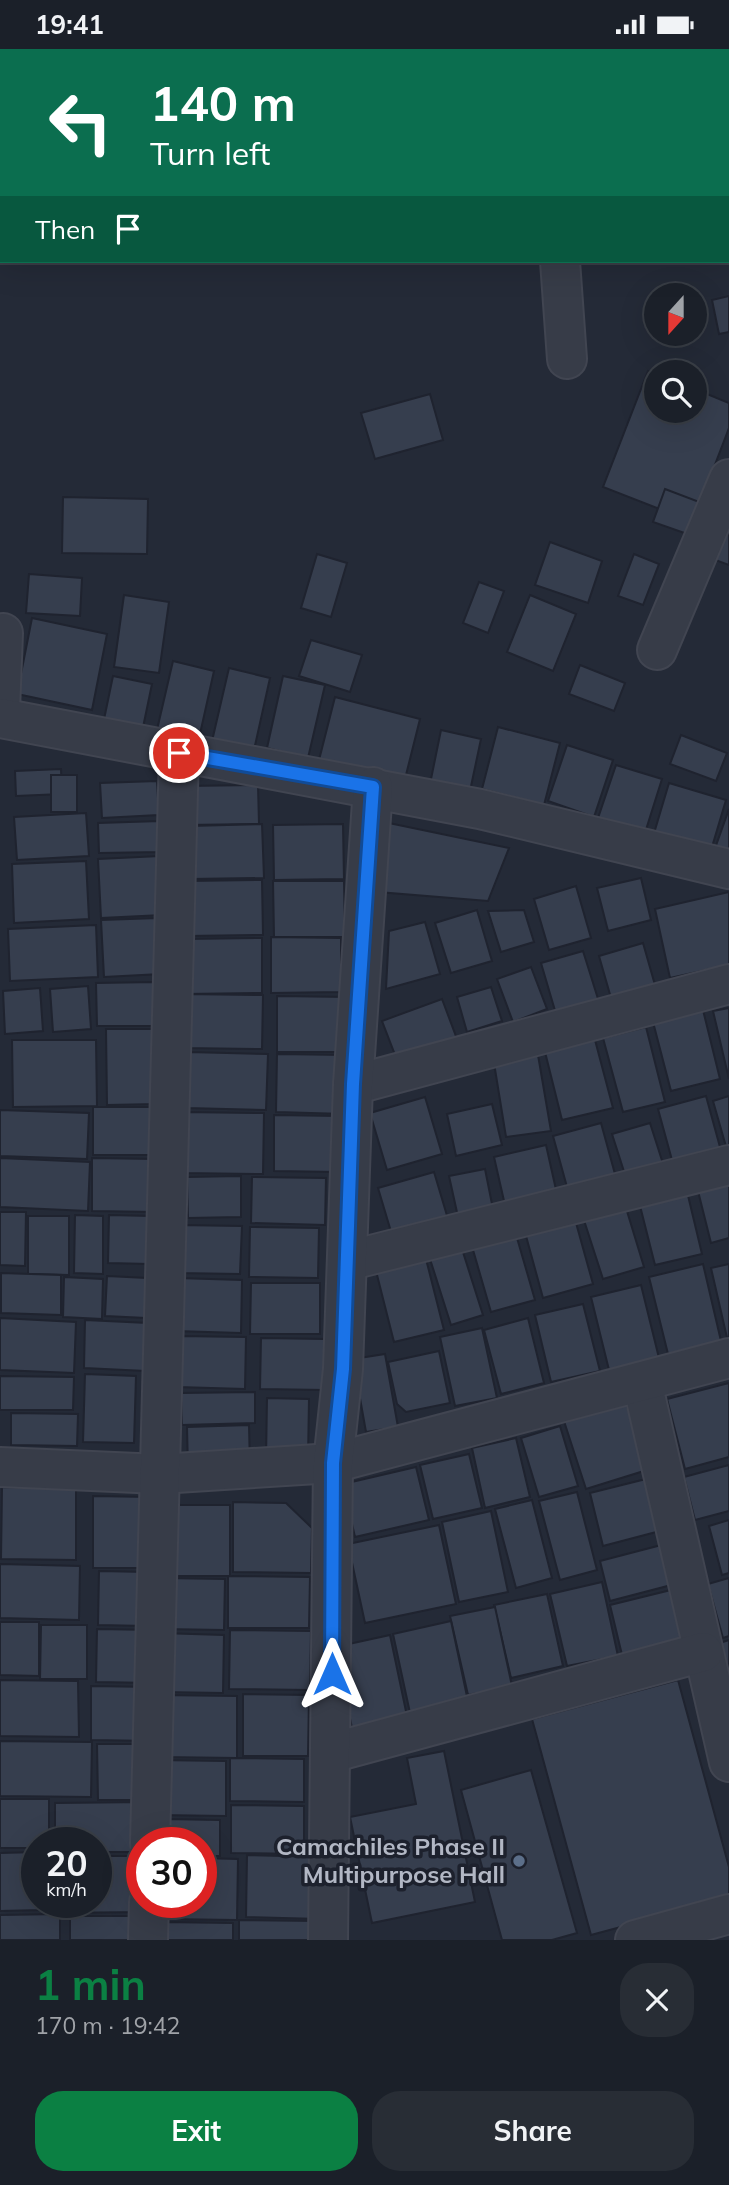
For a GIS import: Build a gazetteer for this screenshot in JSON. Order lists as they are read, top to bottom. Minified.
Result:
{"places":["Camachiles Phase II Multipurpose Hall"],"north":"bottom","page":{"status":"19:41","turn":["140 m","Turn left"],"then":"Then","speed":"20 km/h","limit":"30","heading":["1 min","170 m · 19:42"],"buttons":["Exit","Share"]}}
